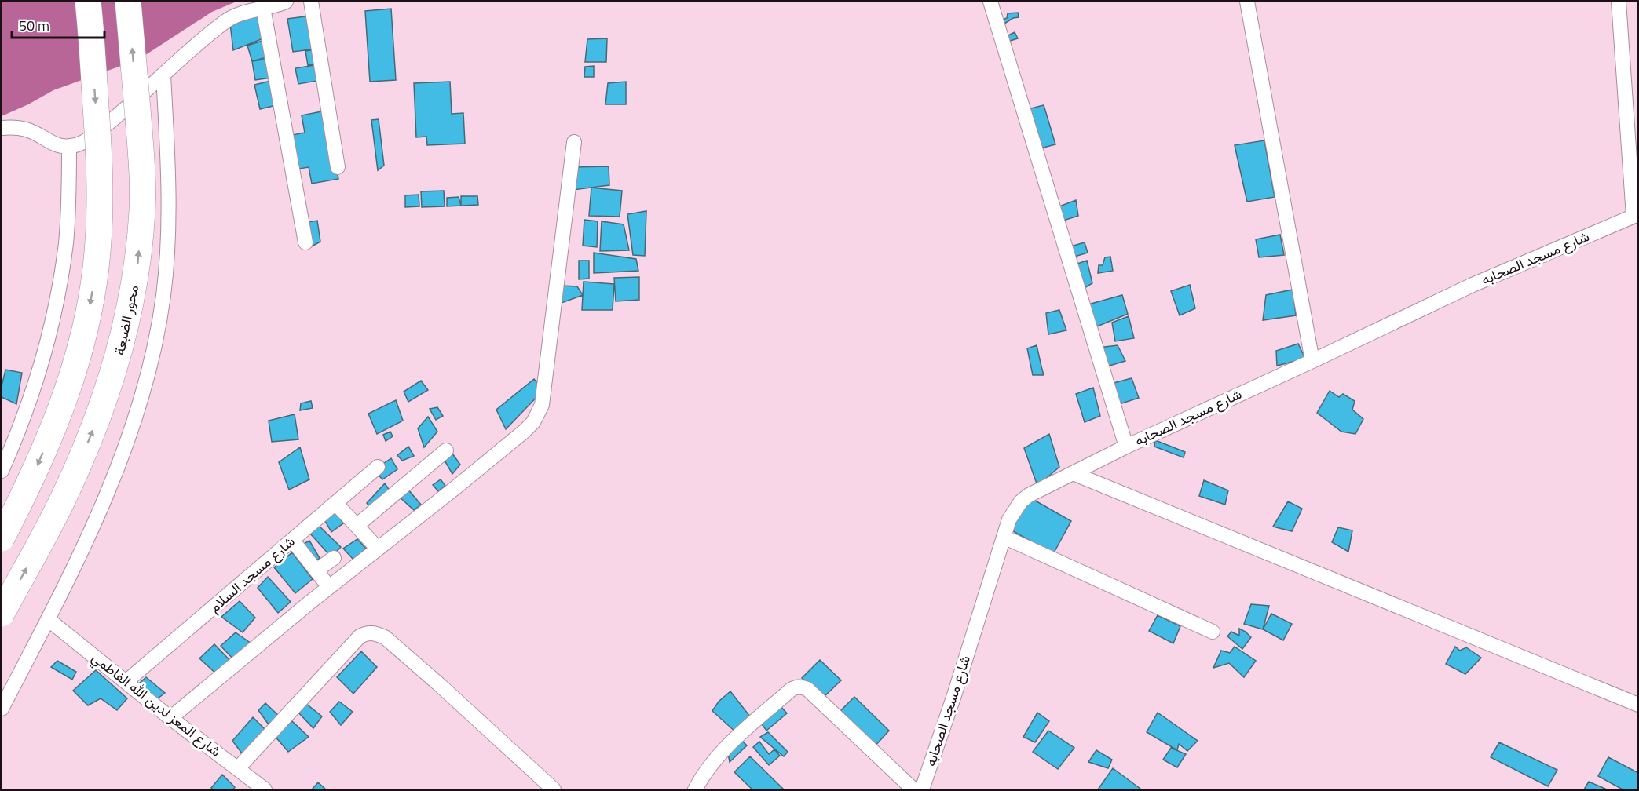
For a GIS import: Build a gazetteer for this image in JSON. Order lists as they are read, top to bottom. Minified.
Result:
{"streets":{"highway":["محور الضبعة"],"street":["شارع مسجد الصحابه","شارع مسجد السلام","شارع المعز لدين الله الفاطمي"]},"crossings":[["شارع مسجد السلام","شارع المعز لدين الله الفاطمي"]],"scale_bar":"50 m"}
